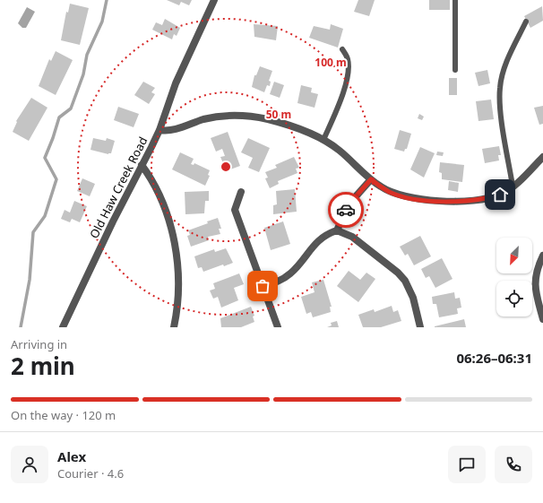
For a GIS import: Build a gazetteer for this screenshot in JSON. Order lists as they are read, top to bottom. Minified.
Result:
{"streets":{"street":["Old Haw Creek Road"]},"north":"bottom left","page":{"heading":["2 min","Arriving in","06:26–06:31"],"panel":["Alex","Courier · 4.6"],"bar":"On the way · 120 m"},"rings":["100 m","50 m"]}
